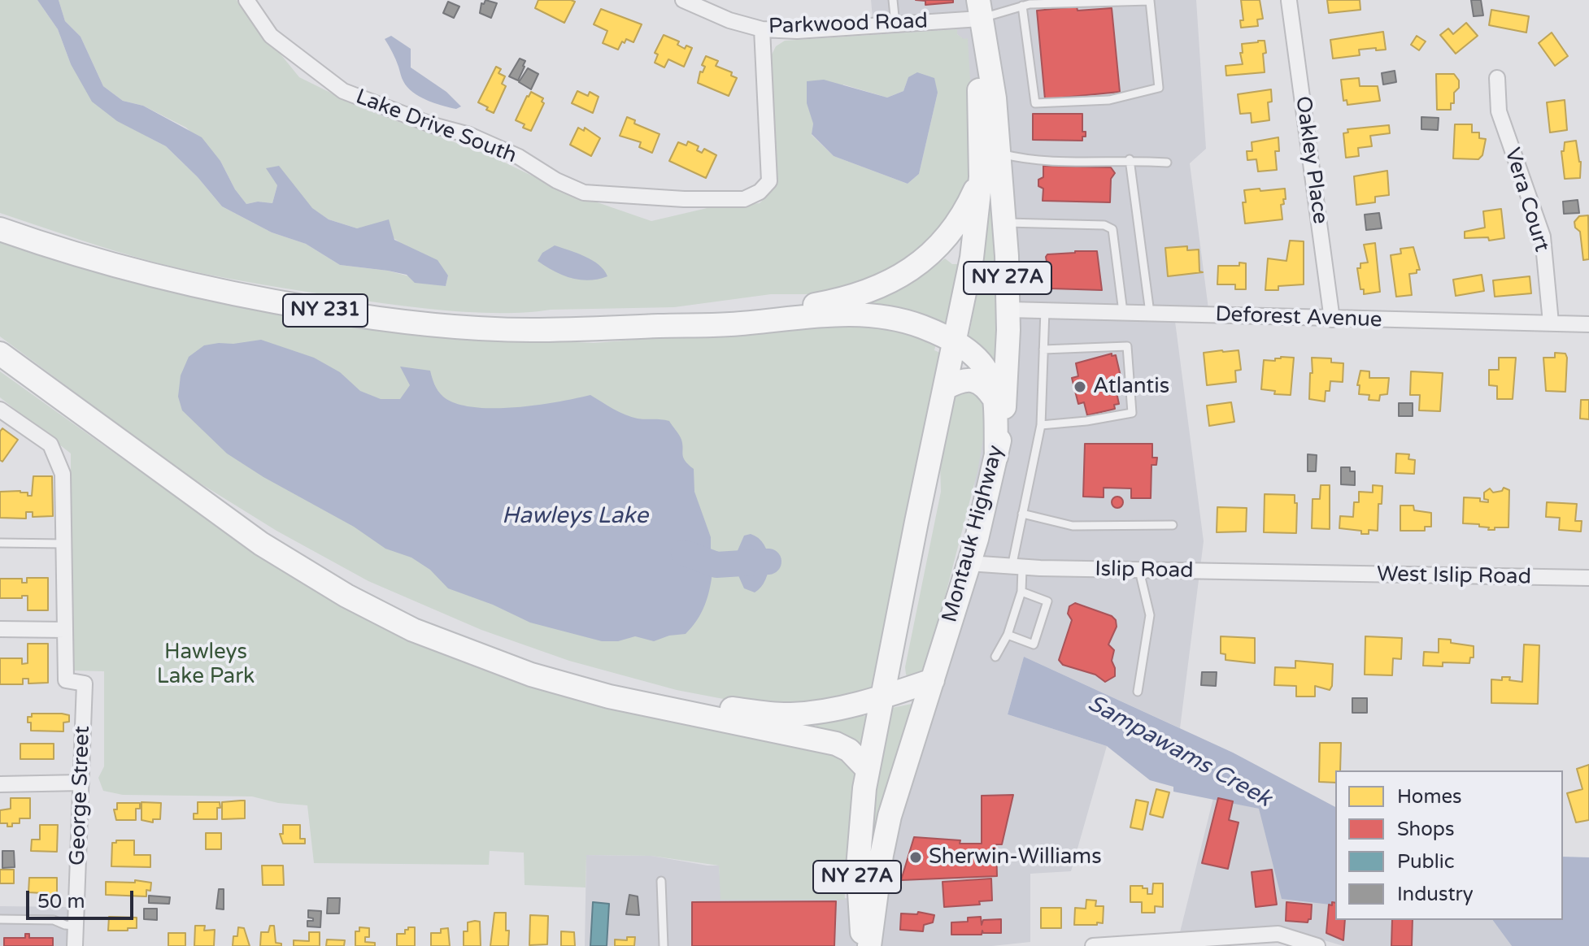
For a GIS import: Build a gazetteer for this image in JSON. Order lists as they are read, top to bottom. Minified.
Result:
{"streets":{"main road":["NY 27A","NY 231","Montauk Highway"],"street":["Parkwood Road","Lake Drive South","Oakley Place","Vera Court","Deforest Avenue","Islip Road","West Islip Road","George Street"]},"crossings":[["Parkwood Road","Lake Drive South"],["Parkwood Road","NY 27A"],["Parkwood Road","Montauk Highway"],["Oakley Place","Deforest Avenue"],["Vera Court","Deforest Avenue"],["NY 27A","Montauk Highway"],["Deforest Avenue","Montauk Highway"],["Montauk Highway","Islip Road"],["Islip Road","West Islip Road"]],"water":["Hawleys Lake","Sampawams Creek"],"parks":["Hawleys Lake Park"],"places":["Atlantis","Sherwin-Williams"],"legend":["Homes","Shops","Public","Industry"],"scale_bar":"50 m"}
